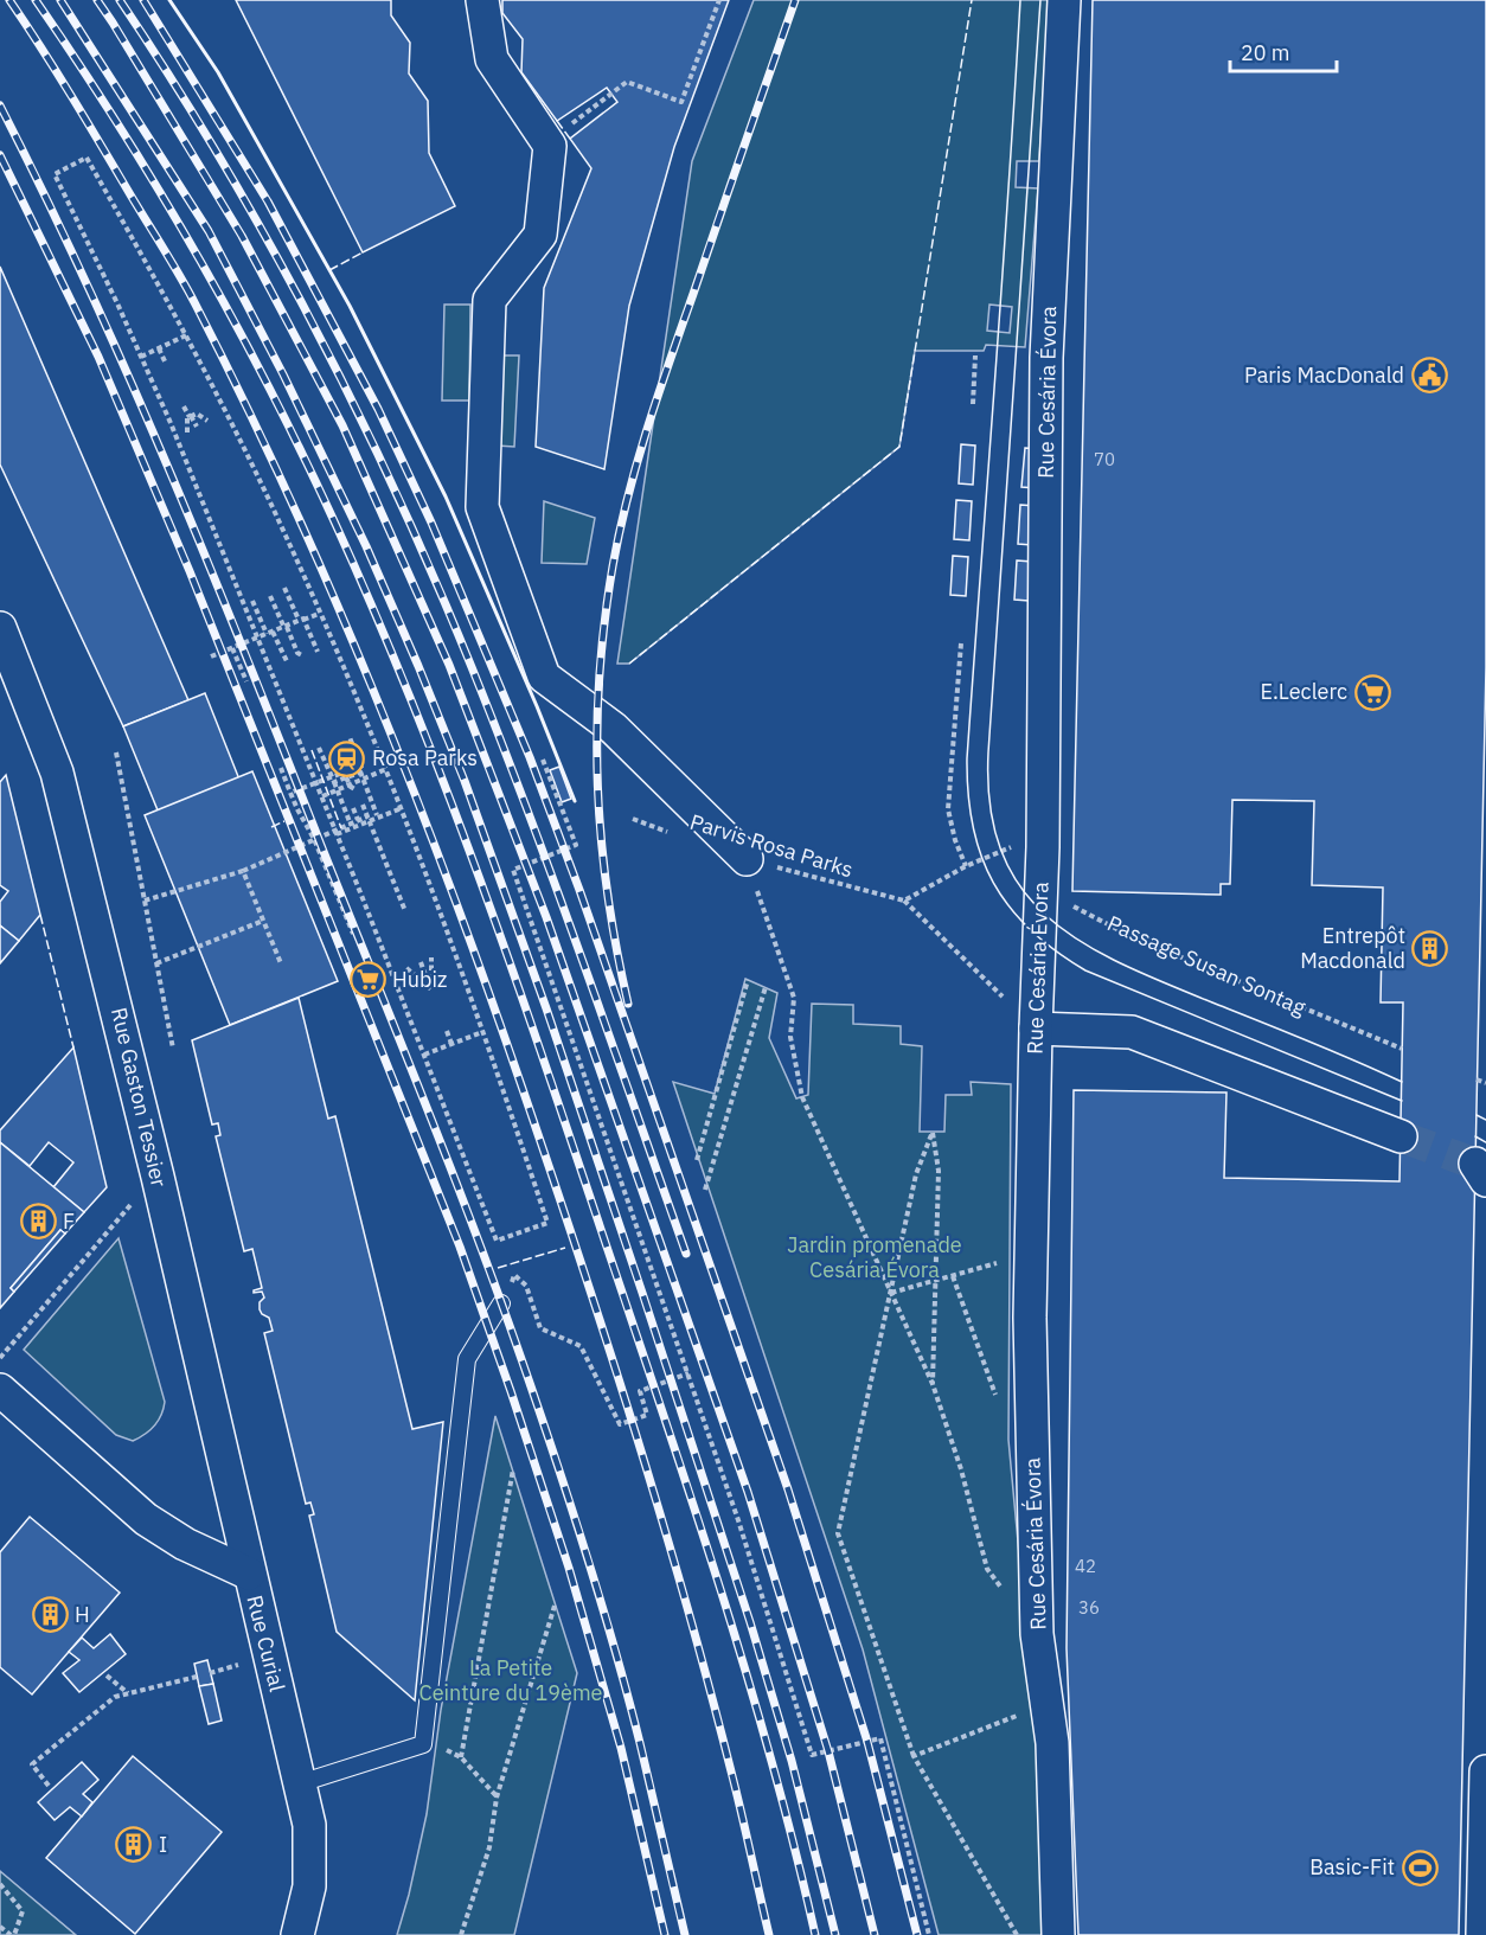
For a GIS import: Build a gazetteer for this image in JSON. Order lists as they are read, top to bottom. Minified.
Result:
{"streets":{"street":["Rue Cesária Évora","Rue Gaston Tessier","Rue Curial"],"path":["Parvis Rosa Parks","Passage Susan Sontag"]},"crossings":[["Rue Cesária Évora","Parvis Rosa Parks"],["Rue Gaston Tessier","Rue Curial"]],"parks":["Jardin promenade Cesária Évora","La Petite Ceinture du 19ème"],"places":{"public building":["Paris MacDonald"],"supermarket":["E.Leclerc","Hubiz"],"station":["Rosa Parks"],"building":["Entrepôt Macdonald","F","H","I"],"sports":["Basic-Fit"]},"house_numbers":["70","42","36"],"scale_bar":"20 m"}
